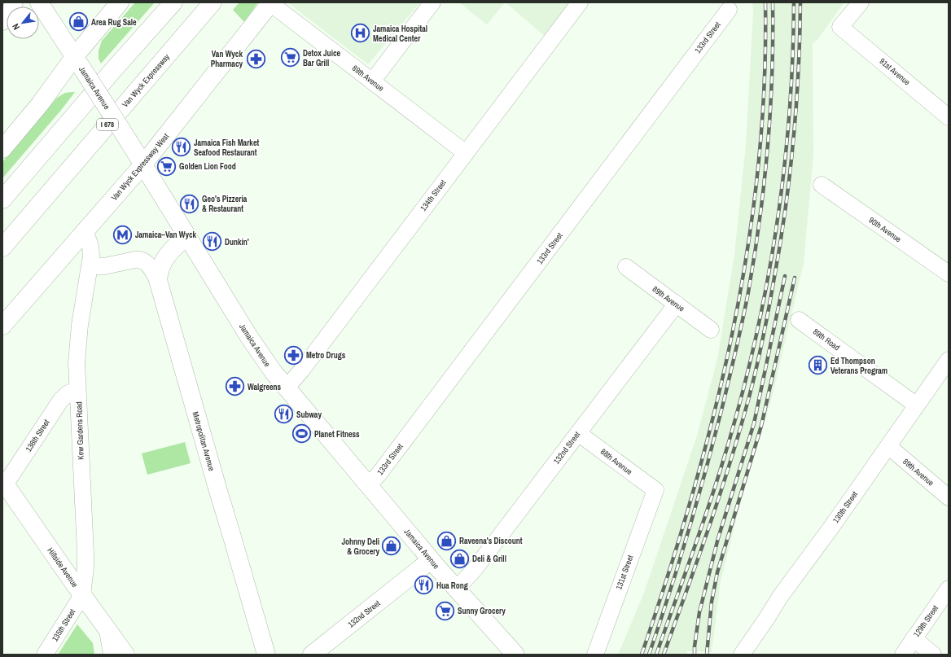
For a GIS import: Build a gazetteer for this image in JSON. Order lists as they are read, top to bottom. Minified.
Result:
{"streets":{"main road":["Van Wyck Expressway","Jamaica Avenue","I 678","Van Wyck Expressway West","Metropolitan Avenue","132nd Street","Hillside Avenue"],"street":["133rd Street","91st Avenue","89th Avenue","134th Street","90th Avenue","89th Road","Kew Gardens Road","136th Street","88th Avenue","130th Street","131st Street","129th Street","135th Street"]},"crossings":[["133rd Street","Jamaica Avenue"],["89th Avenue","Van Wyck Expressway West"],["89th Avenue","134th Street"],["89th Avenue","132nd Street"],["89th Avenue","130th Street"],["Jamaica Avenue","Van Wyck Expressway West"],["Jamaica Avenue","134th Street"],["Jamaica Avenue","Metropolitan Avenue"],["Jamaica Avenue","132nd Street"],["Van Wyck Expressway West","Kew Gardens Road"],["89th Road","130th Street"],["Kew Gardens Road","136th Street"],["Kew Gardens Road","Hillside Avenue"],["Kew Gardens Road","135th Street"],["136th Street","Hillside Avenue"],["132nd Street","88th Avenue"],["88th Avenue","131st Street"],["Hillside Avenue","135th Street"]],"places":{"shop":["Area Rug Sale","Raveena's Discount","Johnny Deli & Grocery","Deli & Grill"],"hospital":["Jamaica Hospital Medical Center"],"supermarket":["Detox Juice Bar Grill","Golden Lion Food","Sunny Grocery"],"pharmacy":["Van Wyck Pharmacy","Metro Drugs","Walgreens"],"restaurant":["Jamaica Fish Market Seafood Restaurant","Geo's Pizzeria & Restaurant","Dunkin'","Subway","Hua Rong"],"metro station":["Jamaica–Van Wyck"],"building":["Ed Thompson Veterans Program"],"sports":["Planet Fitness"]},"north":"bottom left"}
